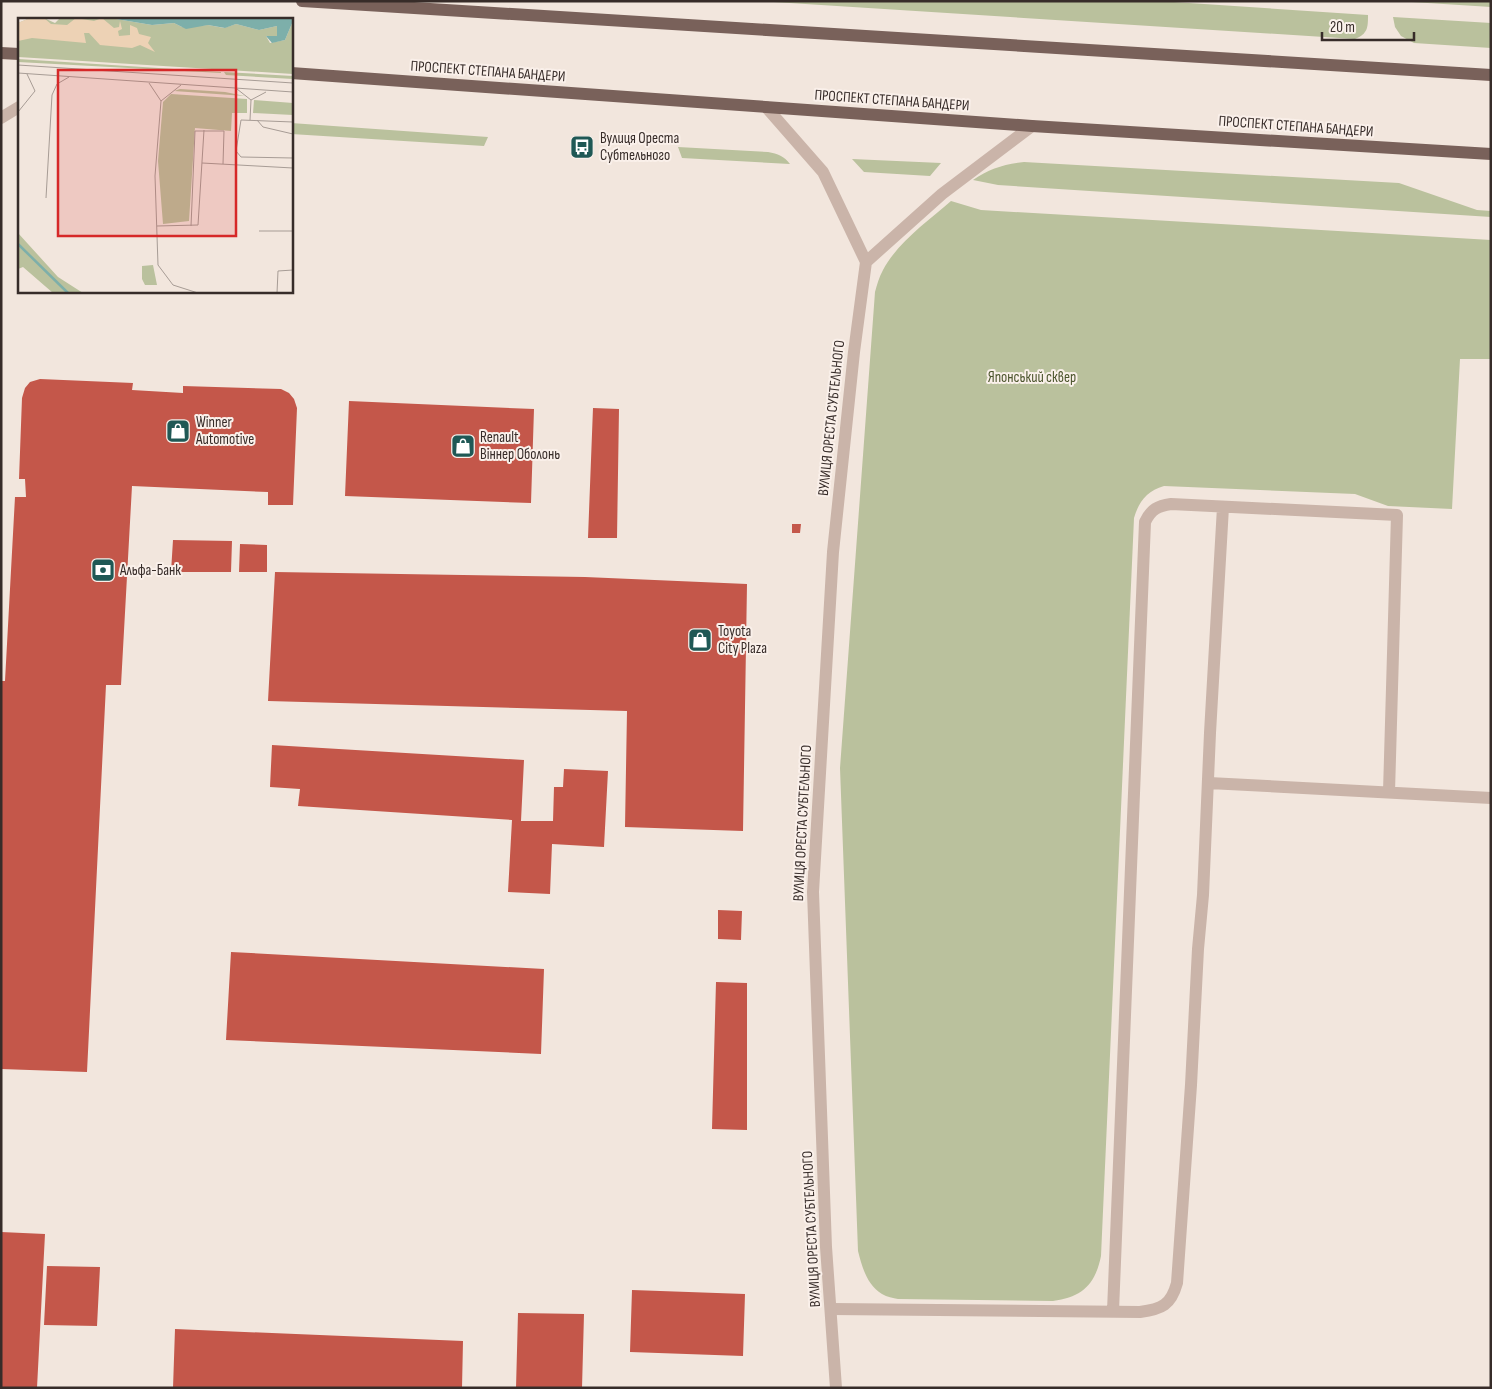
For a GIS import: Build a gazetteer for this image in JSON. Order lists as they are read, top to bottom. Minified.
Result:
{"streets":{"main road":["ПРОСПЕКТ СТЕПАНА БАНДЕРИ"],"street":["ВУЛИЦЯ ОРЕСТА СУБТЕЛЬНОГО"]},"parks":["Японський сквер"],"places":{"bus stop":["Вулиця Ореста Субтельного"],"shop":["Winner Automotive","Renault Віннер Оболонь","Toyota City Plaza"],"bank":["Альфа-Банк"]},"scale_bar":"20 m"}
